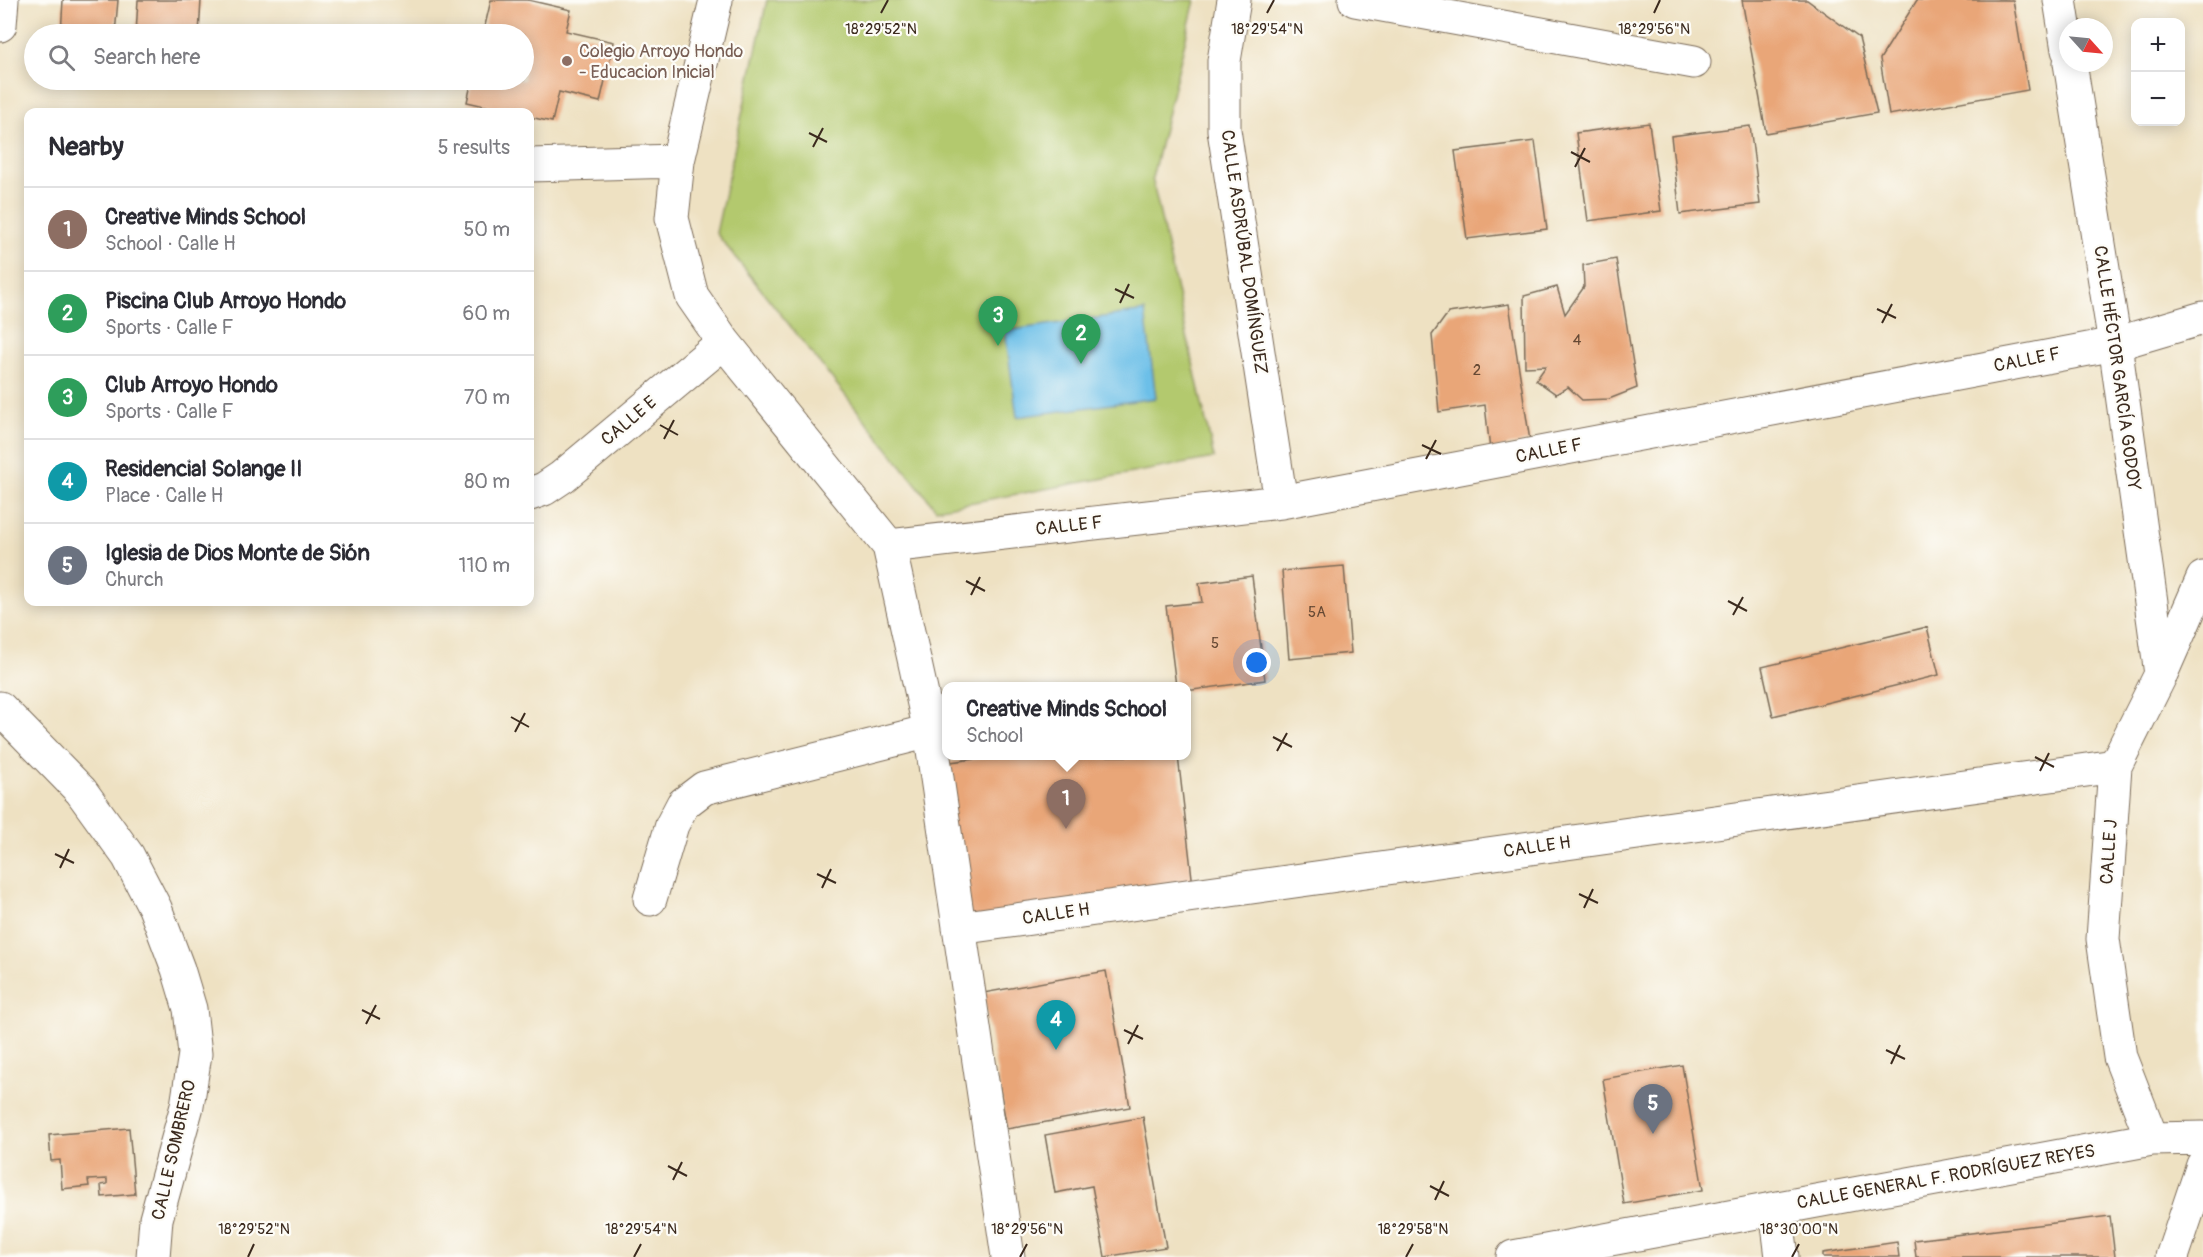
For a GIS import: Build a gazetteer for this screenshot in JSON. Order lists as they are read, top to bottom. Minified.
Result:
{"streets":{"street":["CALLE ASDRÚBAL DOMÍNGUEZ","CALLE F","CALLE HÉCTOR GARCÍA GODOY","CALLE E","CALLE H","CALLE J","CALLE SOMBRERO","CALLE GENERAL F. RODRÍGUEZ REYES"]},"crossings":[["CALLE ASDRÚBAL DOMÍNGUEZ","CALLE F"],["CALLE F","CALLE HÉCTOR GARCÍA GODOY"],["CALLE HÉCTOR GARCÍA GODOY","CALLE J"],["CALLE H","CALLE J"],["CALLE J","CALLE GENERAL F. RODRÍGUEZ REYES"]],"places":["Colegio Arroyo Hondo - Educacion Inicial"],"house_numbers":["4","2","5A","5"],"north":"bottom right","page":{"map_buttons":["+","−"],"search":"Search here","heading":["Nearby","5 results"],"list":[{"mark":"1","name":"Creative Minds School","note":"School · Calle H","value":"50 m"},{"mark":"2","name":"Piscina Club Arroyo Hondo","note":"Sports · Calle F","value":"60 m"},{"mark":"3","name":"Club Arroyo Hondo","note":"Sports · Calle F","value":"70 m"},{"mark":"4","name":"Residencial Solange II","note":"Place · Calle H","value":"80 m"},{"mark":"5","name":"Iglesia de Dios Monte de Sión","note":"Church","value":"110 m"}],"pins":["3","2","1","4","5"],"popup":["Creative Minds School","School"]},"coordinates":["18°29'52\"N","18°29'54\"N","18°29'56\"N","18°29'58\"N","18°30'00\"N"]}
